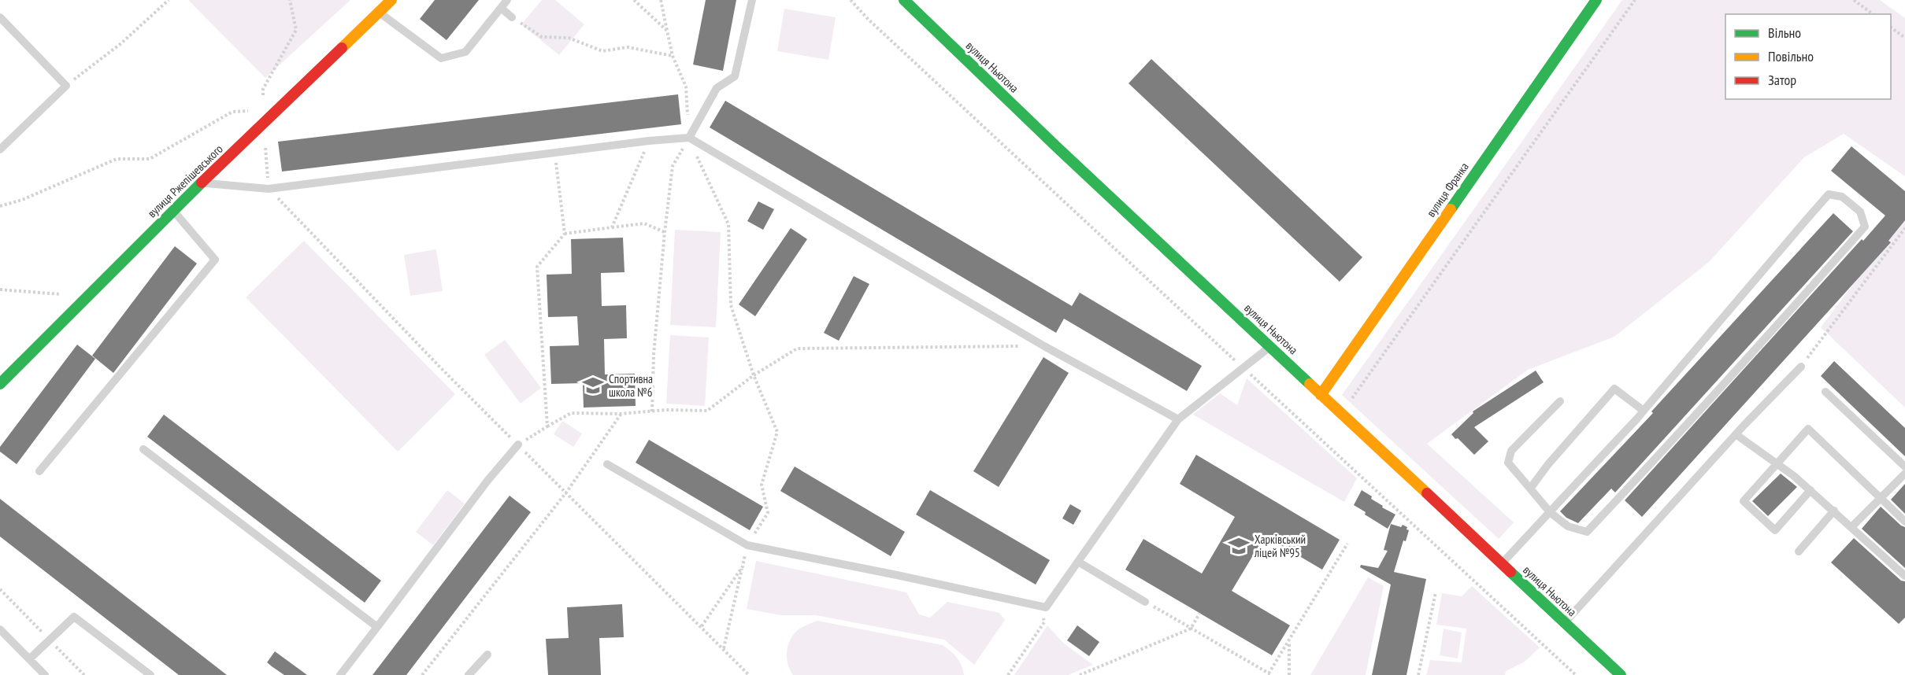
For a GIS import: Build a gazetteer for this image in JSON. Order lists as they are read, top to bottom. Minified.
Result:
{"streets":{"street":["вулиця Ньютона","вулиця Ржепішевського","вулиця Франка"]},"crossings":[["вулиця Ньютона","вулиця Франка"]],"places":{"school or university":["Спортивна школа №6","Харківський ліцей №95"]},"legend":["Вільно","Повільно","Затор"]}
